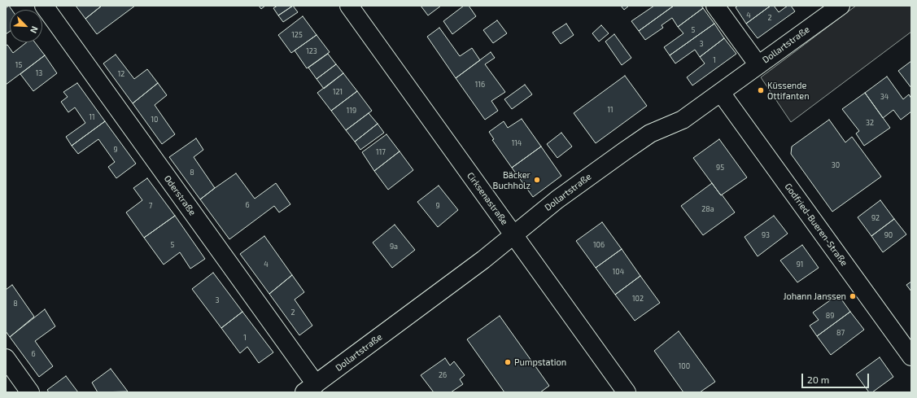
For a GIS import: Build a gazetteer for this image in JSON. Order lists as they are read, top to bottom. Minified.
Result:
{"streets":{"street":["Dollartstraße","Oderstraße","Cirksenastraße","Godfried-Bueren-Straße"]},"crossings":[["Dollartstraße","Oderstraße"],["Dollartstraße","Cirksenastraße"],["Dollartstraße","Godfried-Bueren-Straße"]],"places":["Küssende Ottifanten","Bäcker Buchholz","Johann Janssen","Pumpstation"],"house_numbers":["4","2","5","125","3","123","1","15","13","12","116","121","34","11","119","11","10","32","114","9","117","30","95","8","6","7","9","28a","92","93","90","5","106","9a","4","91","104","102","3","8","2","89","87","1","6","100","26"],"scale_bar":"20 m","north":"bottom right"}
